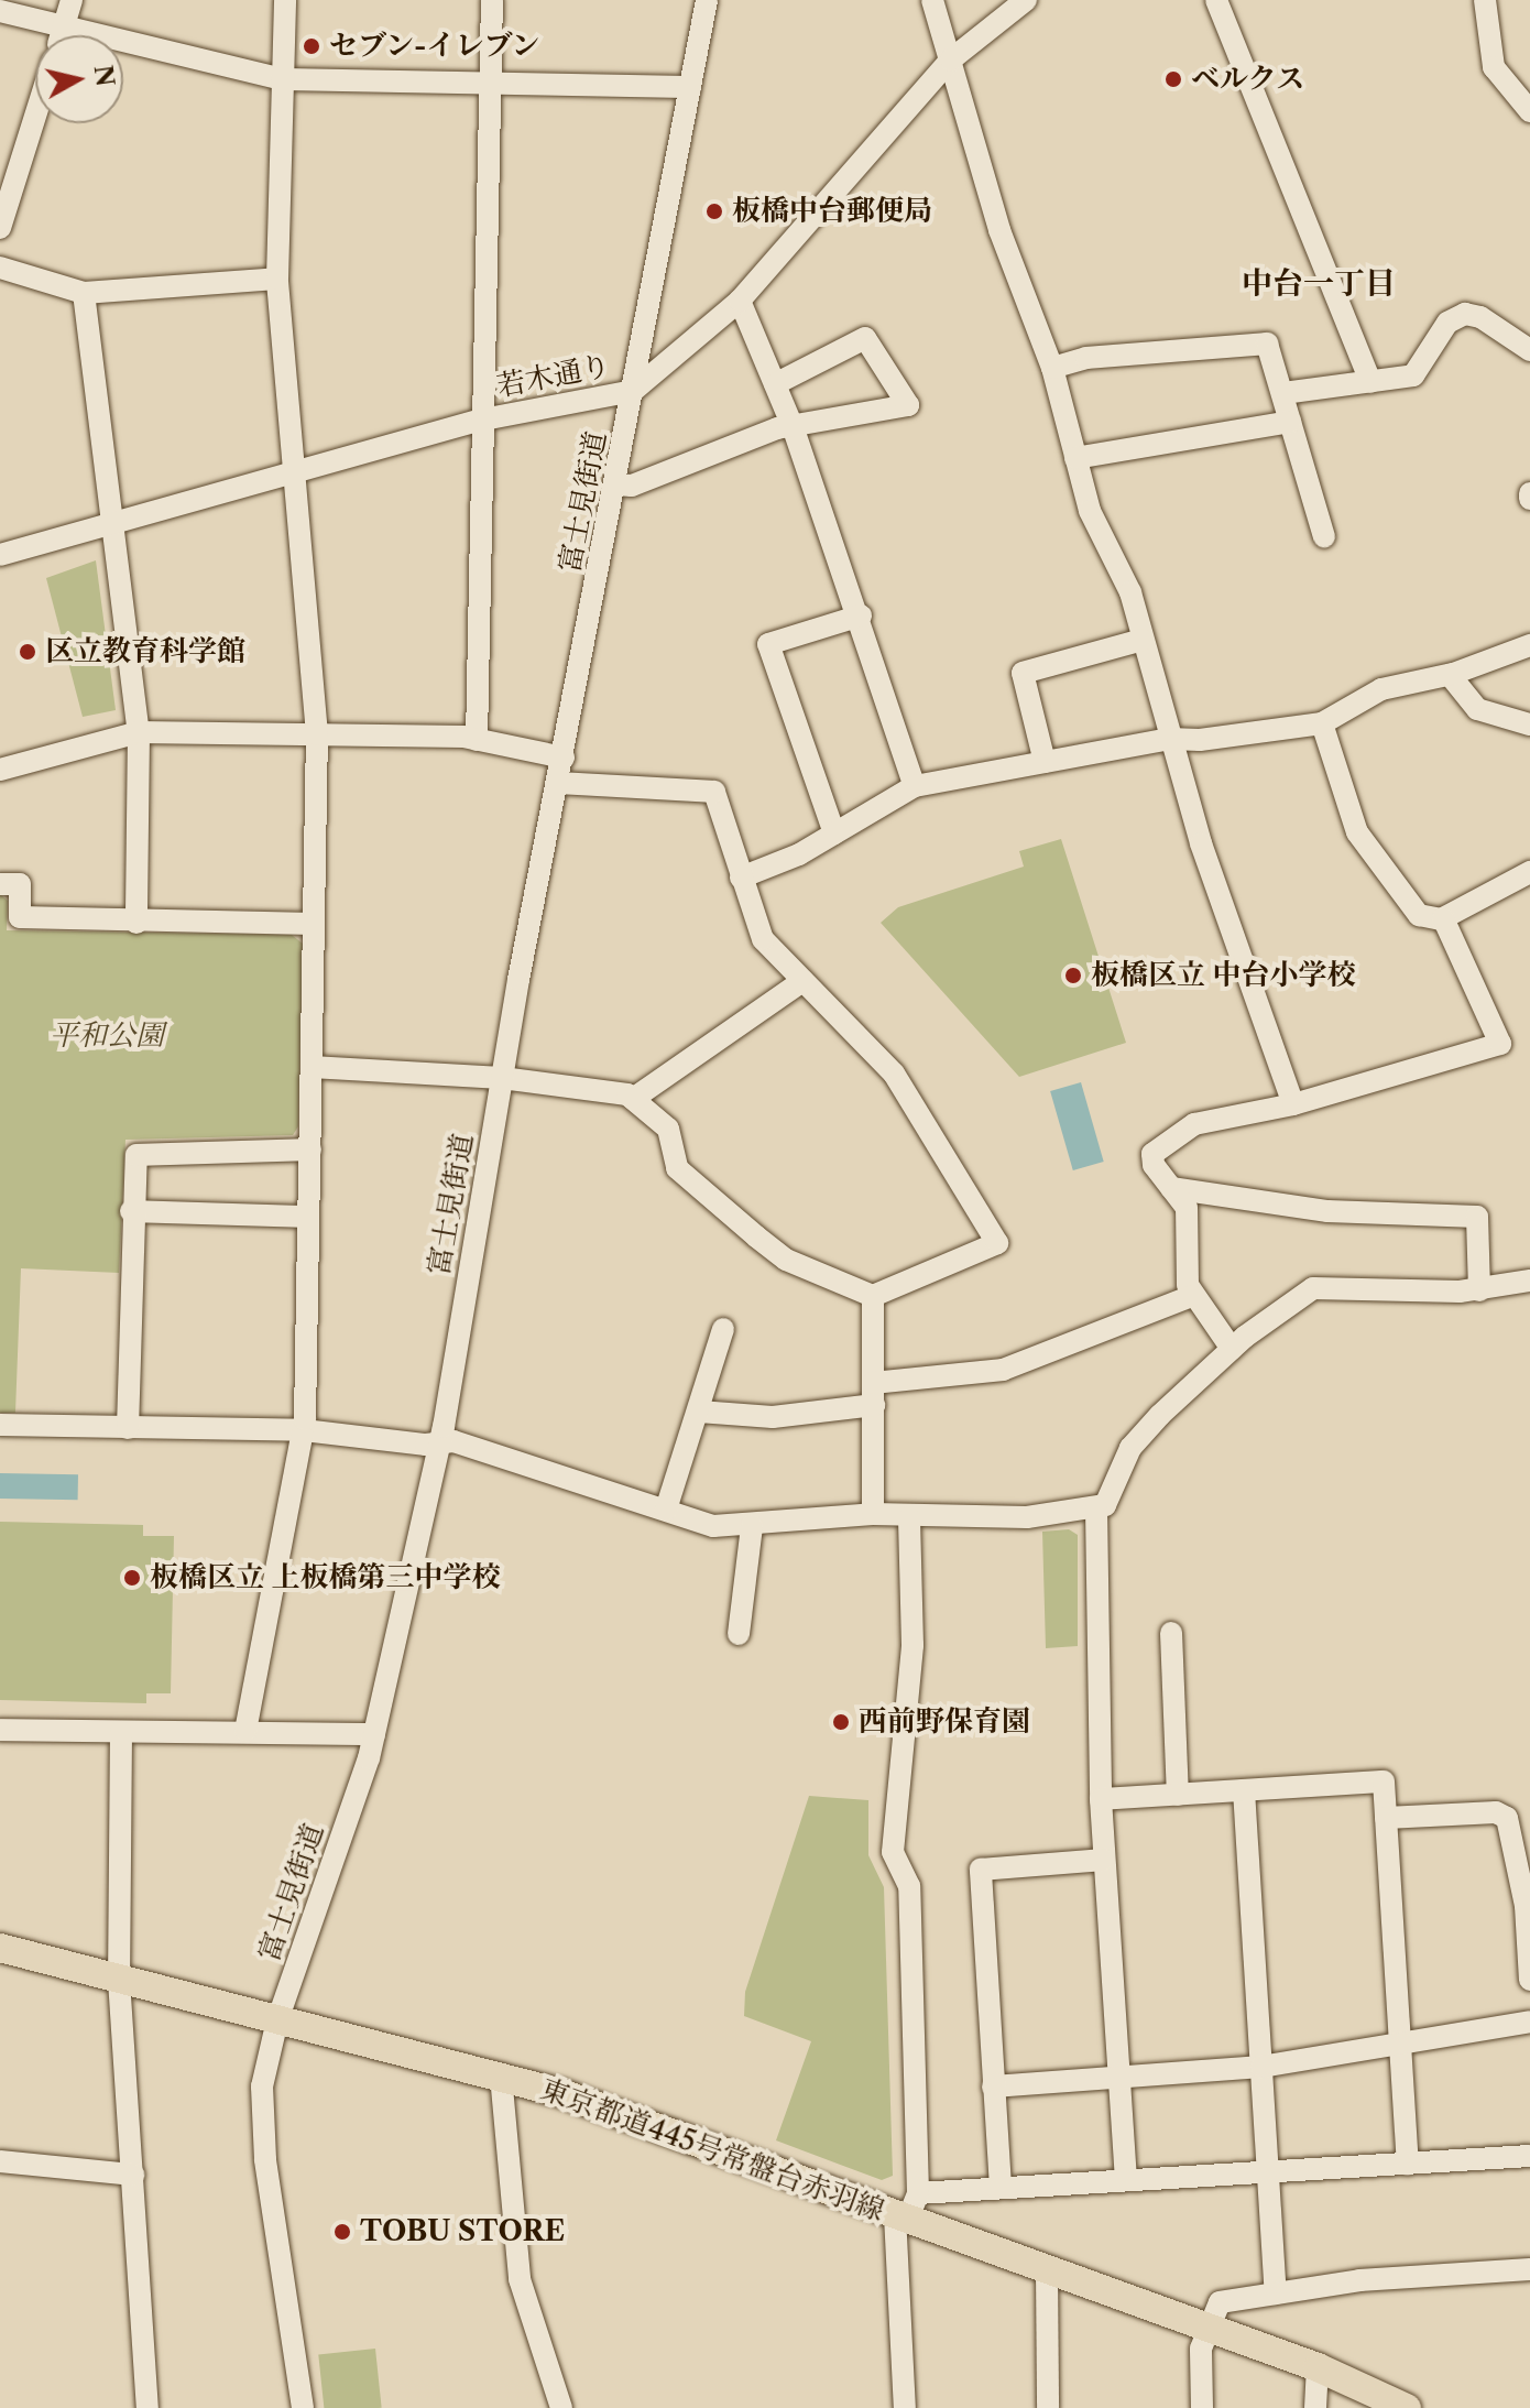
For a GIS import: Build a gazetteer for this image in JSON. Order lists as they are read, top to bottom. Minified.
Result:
{"streets":{"main road":["東京都道445号常盤台赤羽線"],"street":["若木通り","富士見街道"]},"crossings":[["若木通り","富士見街道"],["富士見街道","東京都道445号常盤台赤羽線"]],"districts":["中台一丁目"],"parks":["平和公園"],"places":["セブン-イレブン","ベルクス","板橋中台郵便局","区立教育科学館","板橋区立 中台小学校","板橋区立 上板橋第三中学校","西前野保育園","TOBU STORE"],"north":"right"}
